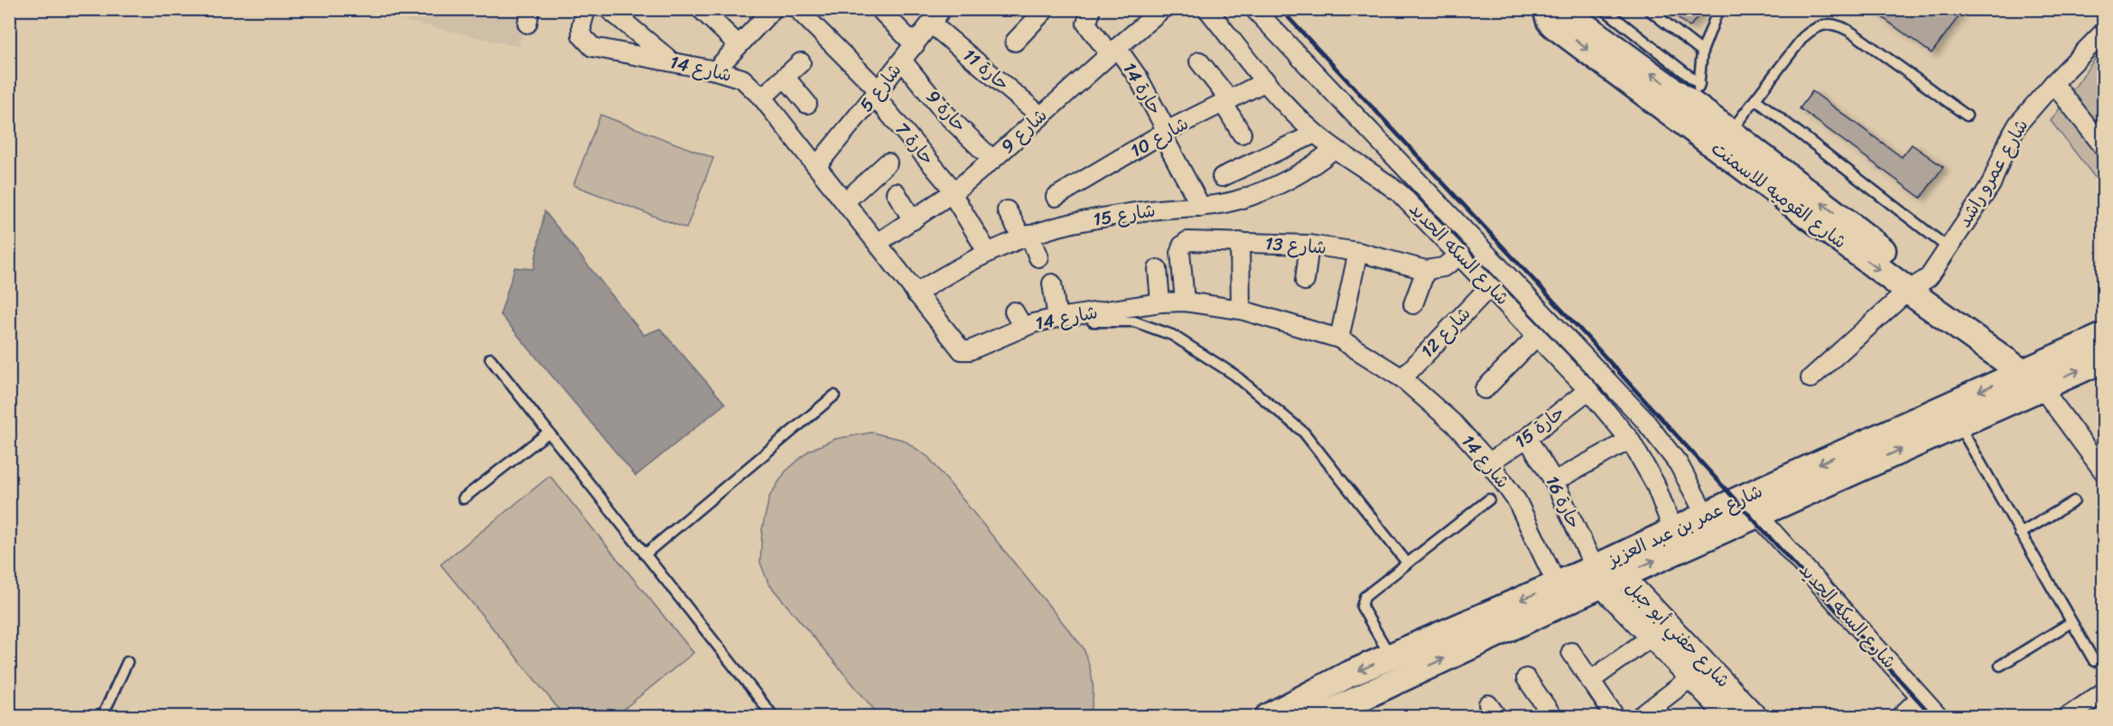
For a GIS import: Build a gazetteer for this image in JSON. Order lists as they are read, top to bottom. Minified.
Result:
{"streets":{"main road":["شارع القوميه للاسمنت","شارع عمر بن عبد العزيز"],"street":["شارع 14","حارة 11","شارع 5","حارة 14","حارة 9","شارع 9","شارع 10","حارة 7","شارع عمرو راشد","شارع 15","شارع 13","شارع السكه الحديد","شارع 12","حارة 15","حارة 16","شارع حفني أبو جبل"]},"crossings":[["شارع 14","شارع 5"],["شارع 14","شارع 9"],["شارع 14","شارع 15"],["شارع 14","شارع 13"],["شارع 14","شارع 12"],["شارع 14","حارة 15"],["شارع 14","شارع عمر بن عبد العزيز"],["حارة 11","شارع 5"],["حارة 11","شارع 9"],["شارع 5","حارة 9"],["شارع 5","حارة 7"],["حارة 14","شارع 9"],["حارة 14","شارع 10"],["حارة 14","شارع 15"],["حارة 9","شارع 9"],["شارع 9","حارة 7"],["شارع 10","شارع السكه الحديد"],["حارة 7","شارع 15"],["شارع عمرو راشد","شارع القوميه للاسمنت"],["شارع القوميه للاسمنت","شارع عمر بن عبد العزيز"],["شارع 15","شارع السكه الحديد"],["شارع السكه الحديد","شارع 12"],["شارع السكه الحديد","حارة 15"],["شارع السكه الحديد","شارع عمر بن عبد العزيز"],["حارة 15","حارة 16"],["حارة 16","شارع عمر بن عبد العزيز"],["حارة 16","شارع حفني أبو جبل"],["شارع عمر بن عبد العزيز","شارع حفني أبو جبل"]]}
